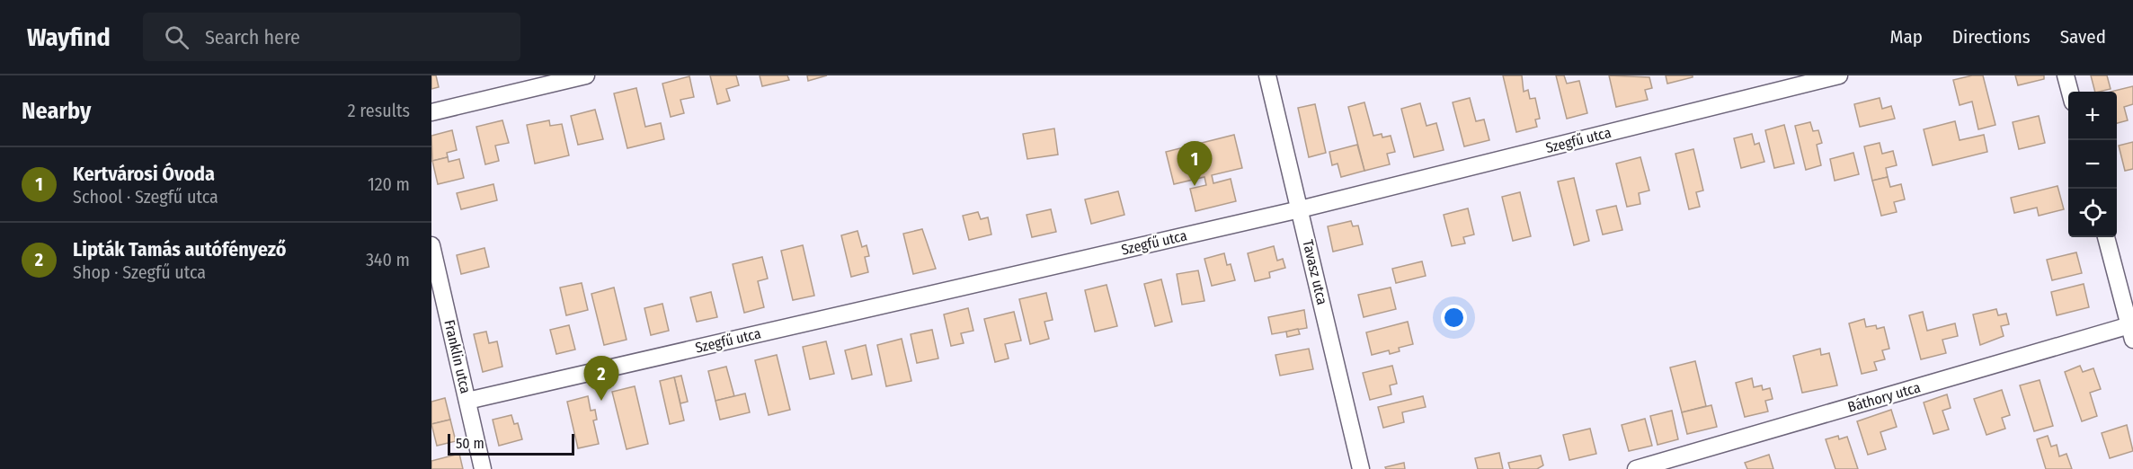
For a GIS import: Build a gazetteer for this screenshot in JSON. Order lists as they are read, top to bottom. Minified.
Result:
{"streets":{"street":["Szegfű utca","Tavasz utca","Franklin utca","Báthory utca"]},"crossings":[["Szegfű utca","Tavasz utca"],["Szegfű utca","Franklin utca"]],"scale_bar":"50 m","page":{"header":"Wayfind","search":"Search here","nav":["Map","Directions","Saved"],"heading":["Nearby","2 results"],"map_buttons":["+","−"],"pins":["1","2"],"list":[{"mark":"1","name":"Kertvárosi Óvoda","note":"School · Szegfű utca","value":"120 m"},{"mark":"2","name":"Lipták Tamás autófényező","note":"Shop · Szegfű utca","value":"340 m"}],"scale":"50 m"}}
